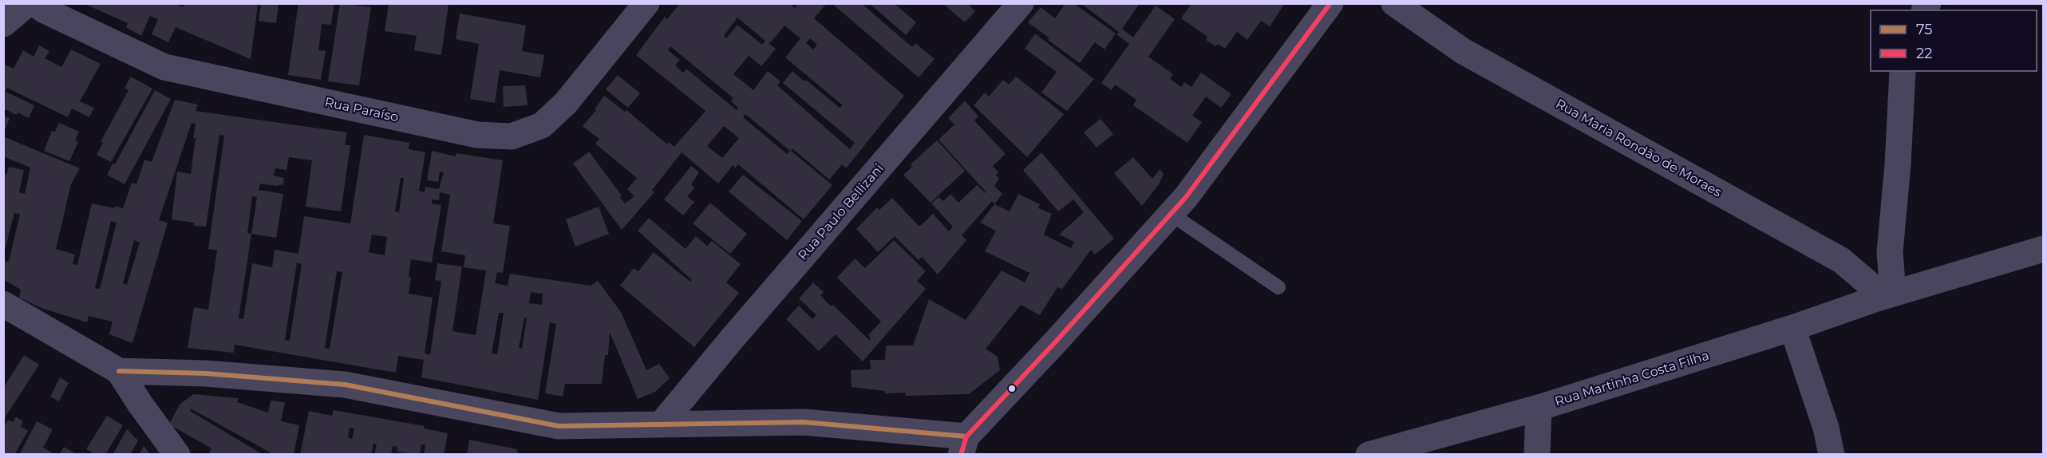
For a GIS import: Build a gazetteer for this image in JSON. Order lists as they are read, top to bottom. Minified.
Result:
{"streets":{"street":["Rua Paraíso","Rua Maria Rondão de Moraes","Rua Paulo Bellizani","Rua Martinha Costa Filha"]},"crossings":[["Rua Maria Rondão de Moraes","Rua Martinha Costa Filha"]],"lines":["transit line 22","transit line 75"],"legend":["75","22"]}
